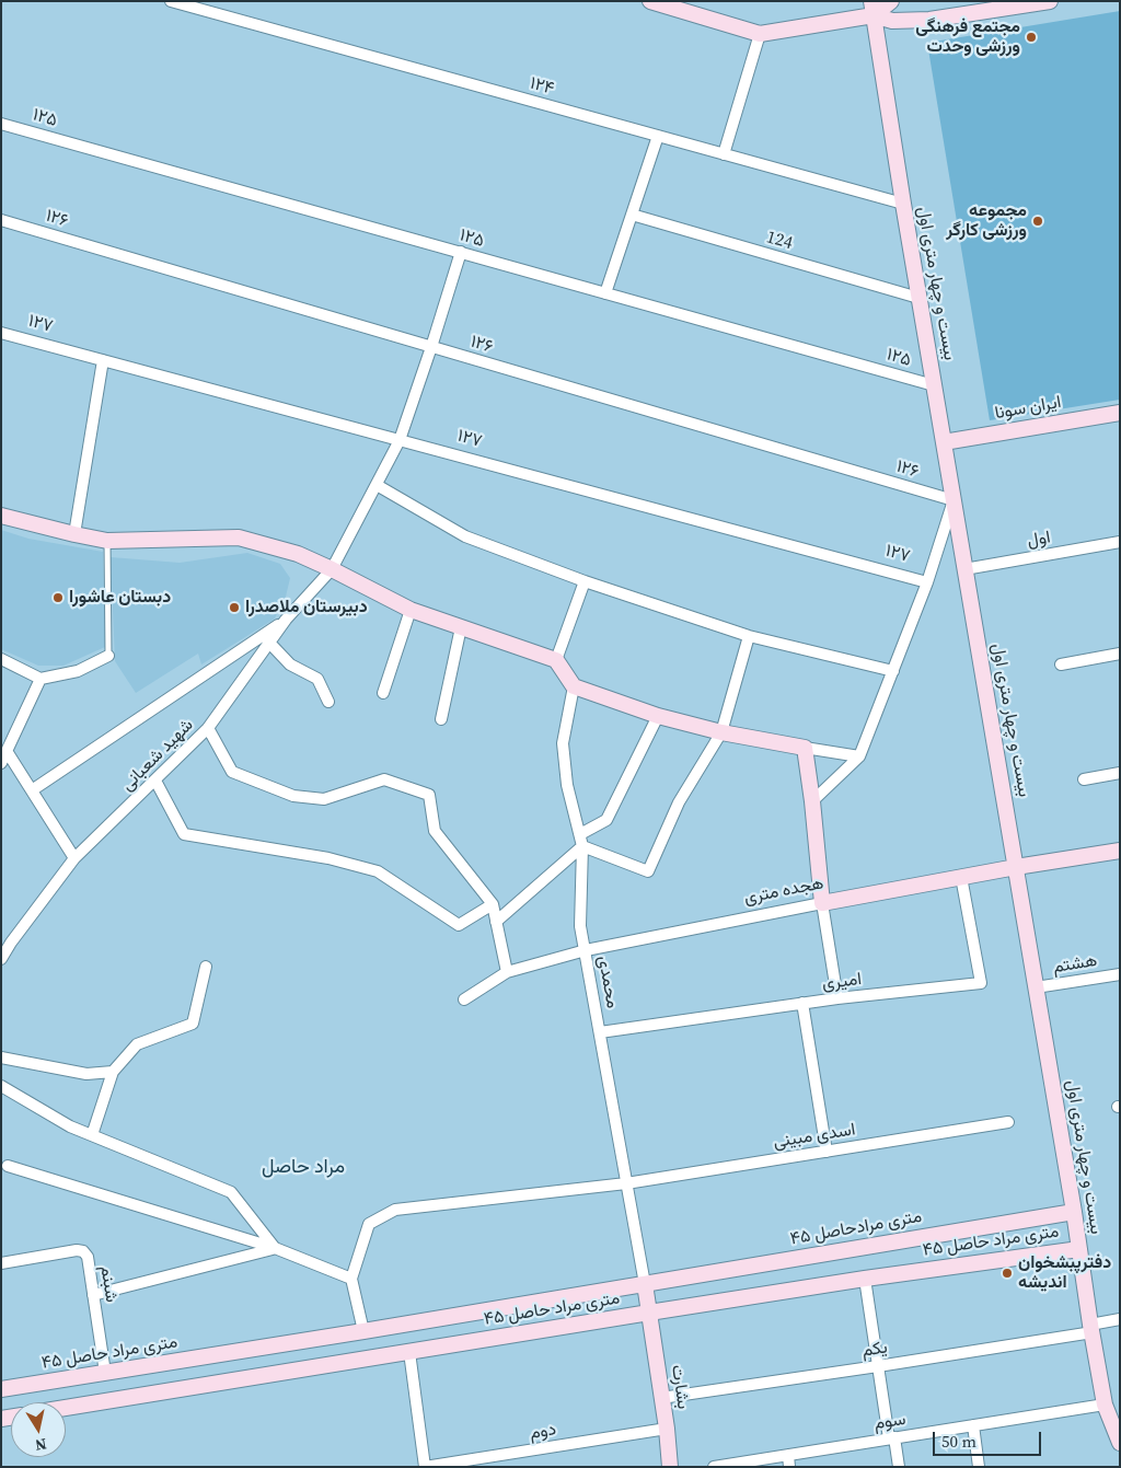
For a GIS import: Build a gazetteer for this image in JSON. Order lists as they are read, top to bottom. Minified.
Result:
{"streets":{"street":["۱۲۴","۱۲۵","۱۲۶","124","بیست و چهار متری اول","۱۲۷","ایران سونا","اول","شهید شعبانی","هجده متری","هشتم","محمدی","امیری","اسدی مبینی","۴۵ متری مرادحاصل","۴۵ متری مراد حاصل","شبنم","یکم","بشارت","سوم","دوم"]},"crossings":[["۱۲۴","بیست و چهار متری اول"],["۱۲۵","بیست و چهار متری اول"],["۱۲۵","شهید شعبانی"],["۱۲۶","بیست و چهار متری اول"],["۱۲۶","شهید شعبانی"],["124","بیست و چهار متری اول"],["بیست و چهار متری اول","ایران سونا"],["بیست و چهار متری اول","اول"],["بیست و چهار متری اول","هجده متری"],["بیست و چهار متری اول","هشتم"],["بیست و چهار متری اول","۴۵ متری مرادحاصل"],["بیست و چهار متری اول","۴۵ متری مراد حاصل"],["بیست و چهار متری اول","یکم"],["بیست و چهار متری اول","سوم"],["۱۲۷","شهید شعبانی"],["هجده متری","محمدی"],["هجده متری","امیری"],["محمدی","امیری"],["محمدی","اسدی مبینی"],["محمدی","۴۵ متری مرادحاصل"],["محمدی","۴۵ متری مراد حاصل"],["محمدی","بشارت"],["۴۵ متری مرادحاصل","۴۵ متری مراد حاصل"],["۴۵ متری مرادحاصل","بشارت"],["۴۵ متری مراد حاصل","شبنم"],["۴۵ متری مراد حاصل","بشارت"],["یکم","بشارت"],["بشارت","دوم"]],"districts":["مراد حاصل"],"places":["مجتمع فرهنگی ورزشی وحدت","مجموعه ورزشی کارگر","دبستان عاشورا","دبیرستان ملاصدرا","دفترپبشخوان اندیشه"],"scale_bar":"50 m","north":"bottom"}
